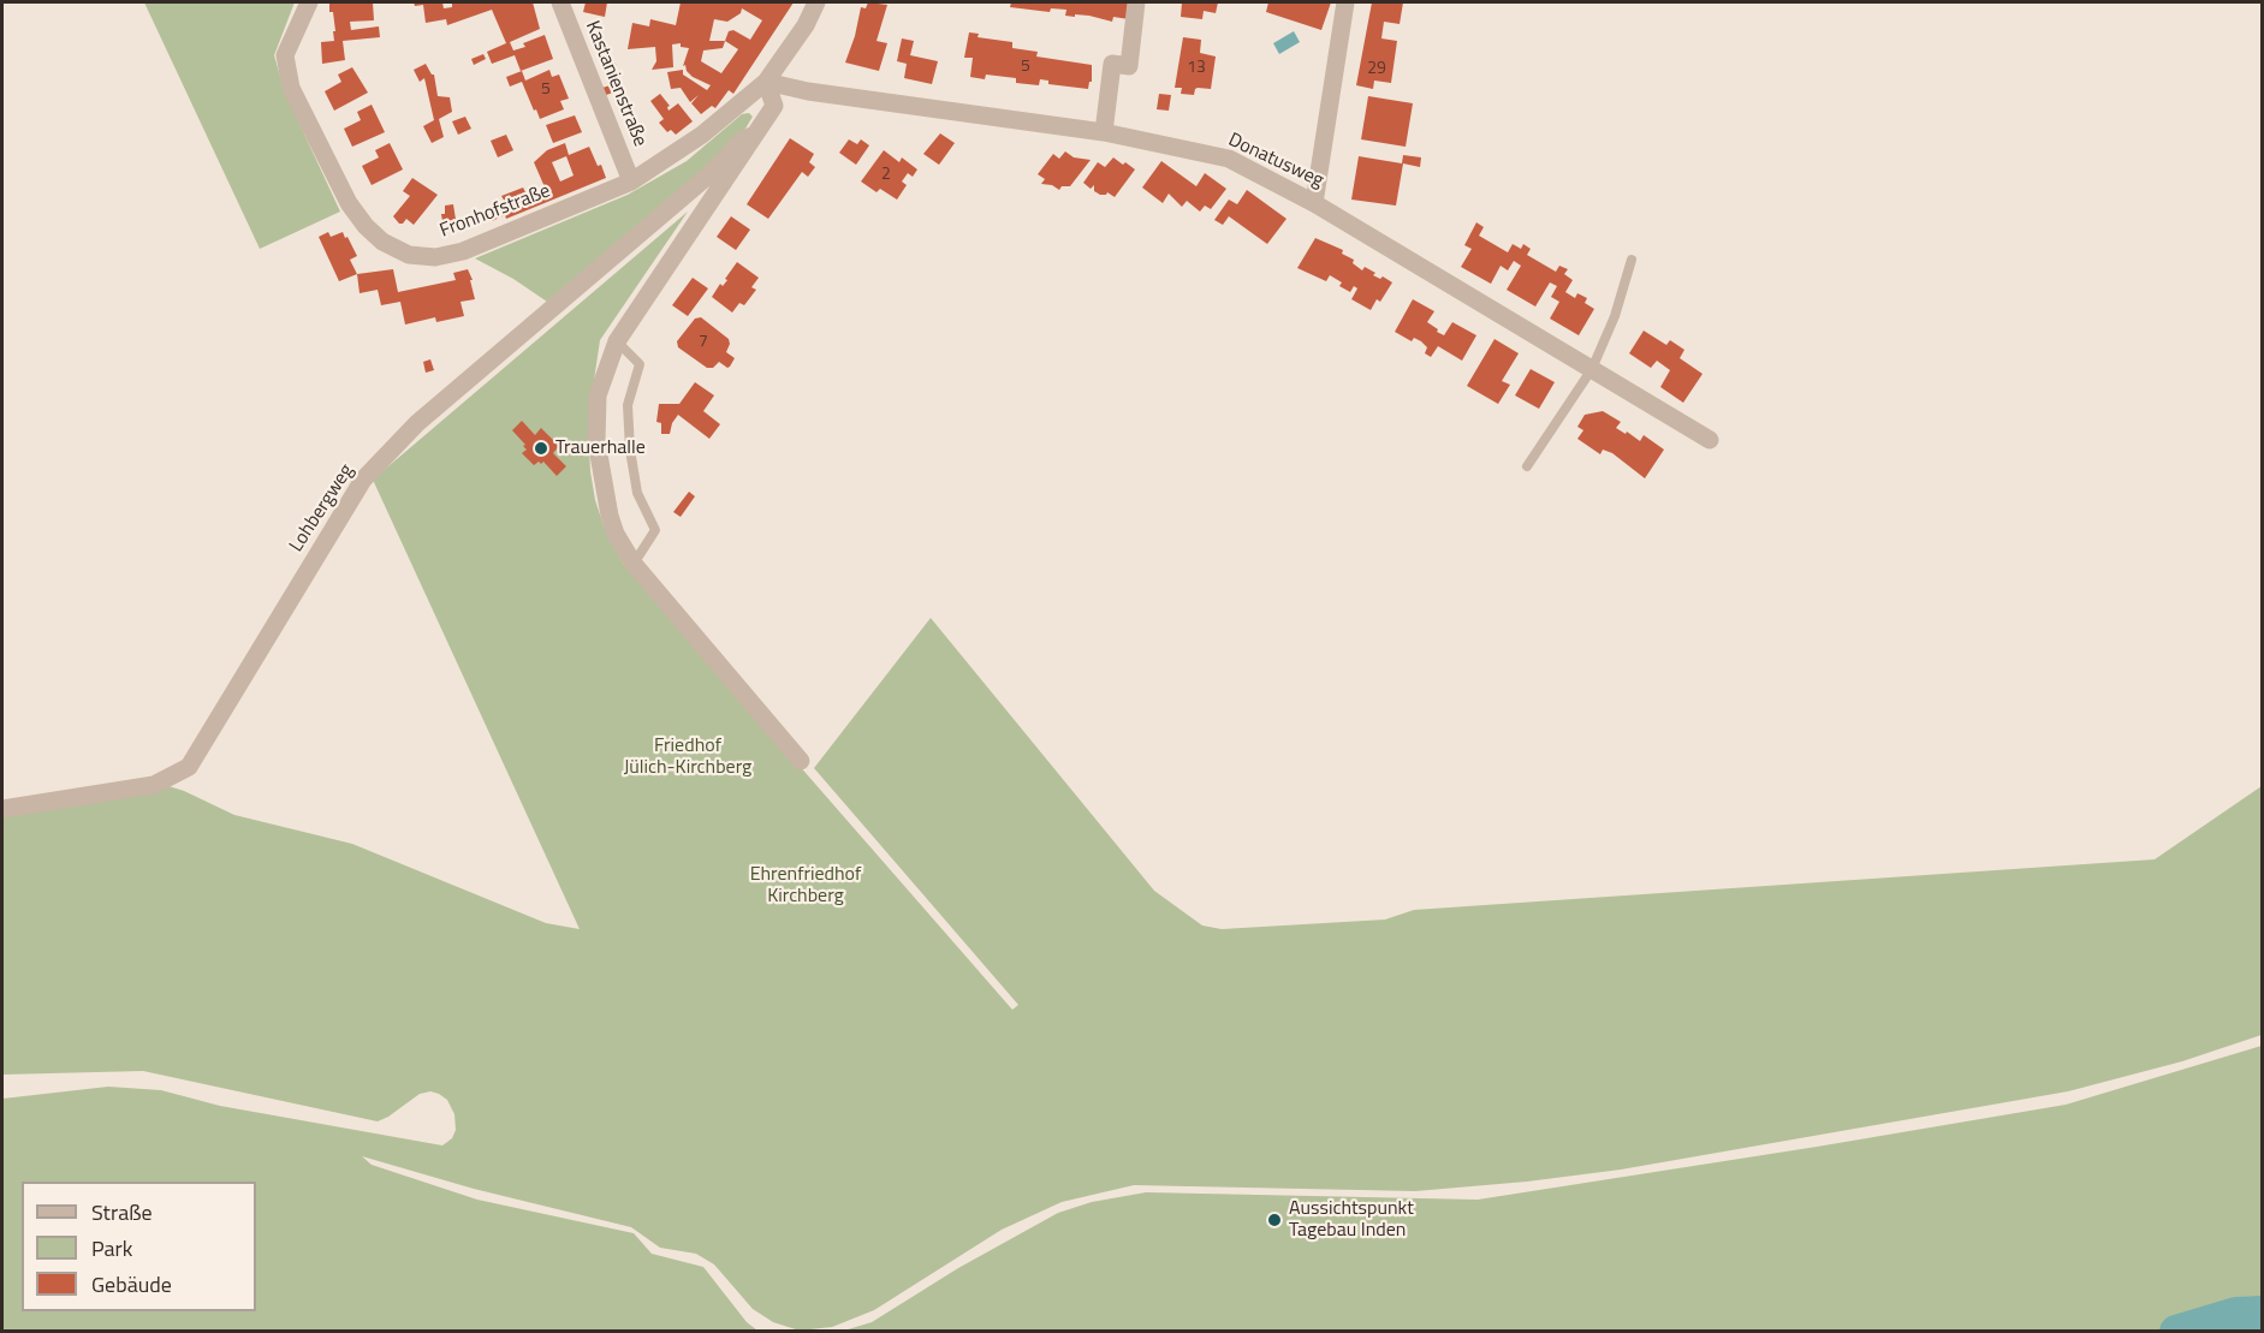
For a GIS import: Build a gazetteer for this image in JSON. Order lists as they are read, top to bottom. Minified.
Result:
{"streets":{"street":["Kastanienstraße","Donatusweg","Fronhofstraße","Lohbergweg"]},"crossings":[["Kastanienstraße","Fronhofstraße"],["Donatusweg","Fronhofstraße"],["Donatusweg","Lohbergweg"],["Fronhofstraße","Lohbergweg"]],"parks":["Friedhof Jülich-Kirchberg","Ehrenfriedhof Kirchberg"],"places":["Trauerhalle","Aussichtspunkt Tagebau Inden"],"house_numbers":["5","13","29","5","2","7"],"legend":["Straße","Park","Gebäude"]}
